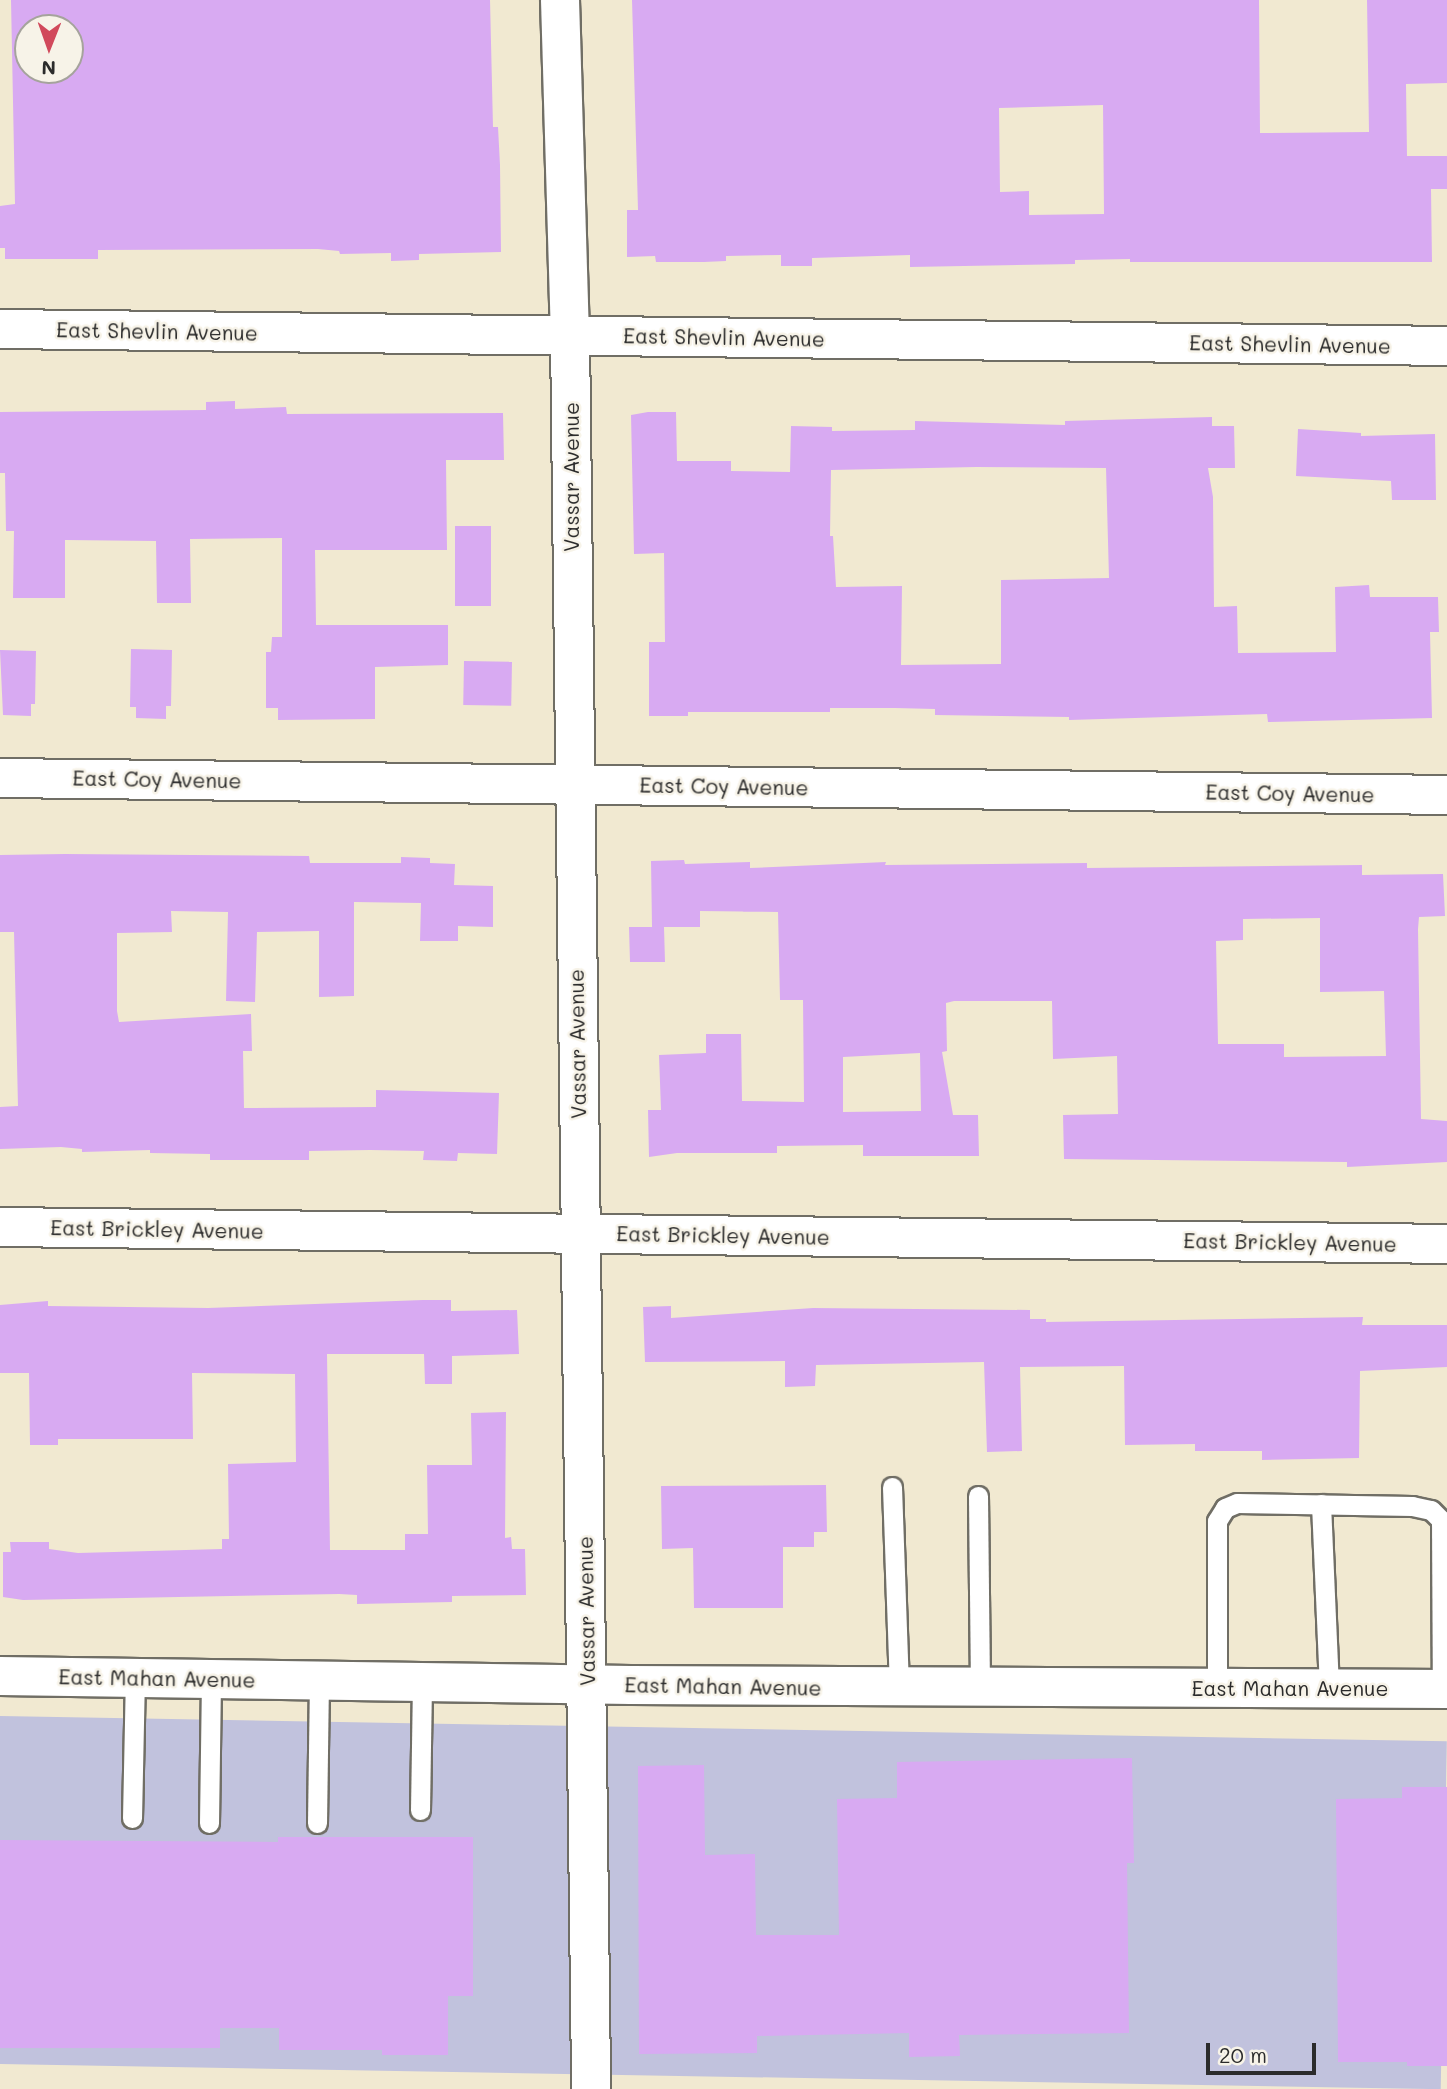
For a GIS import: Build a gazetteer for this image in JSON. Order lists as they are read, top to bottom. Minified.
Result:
{"streets":{"street":["East Shevlin Avenue","Vassar Avenue","East Coy Avenue","East Brickley Avenue","East Mahan Avenue"]},"crossings":[["East Shevlin Avenue","Vassar Avenue"],["Vassar Avenue","East Coy Avenue"],["Vassar Avenue","East Brickley Avenue"],["Vassar Avenue","East Mahan Avenue"]],"scale_bar":"20 m","north":"bottom"}
